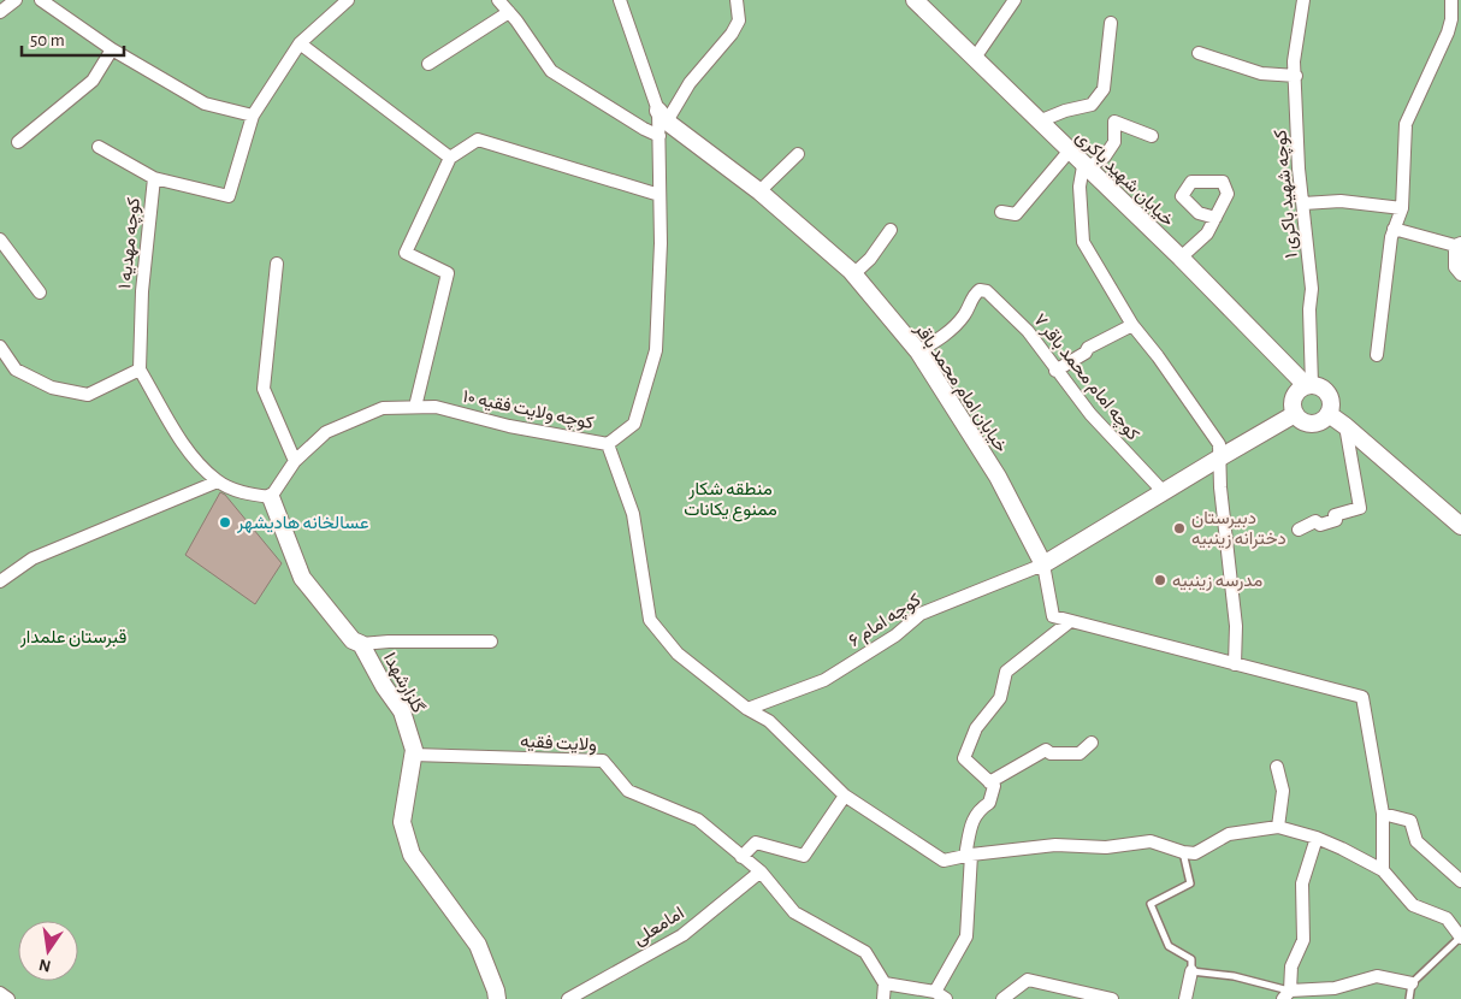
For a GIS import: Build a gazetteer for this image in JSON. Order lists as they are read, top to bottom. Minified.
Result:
{"streets":{"main road":["خیابان شهید باکری","خیابان امام محمد باقر","گلزارشهدا"],"street":["کوچه شهید باکری ۱","کوچه مهدیه ۱","کوچه امام محمد باقر ۷","کوچه ولایت فقیه ۱۰","کوچه امام ۶","ولایت فقیه","امامعلی"]},"crossings":[["خیابان شهید باکری","کوچه شهید باکری ۱"],["کوچه امام محمد باقر ۷","خیابان امام محمد باقر"],["خیابان امام محمد باقر","کوچه ولایت فقیه ۱۰"],["خیابان امام محمد باقر","کوچه امام ۶"],["کوچه ولایت فقیه ۱۰","گلزارشهدا"],["گلزارشهدا","ولایت فقیه"],["ولایت فقیه","امامعلی"]],"parks":["منطقه شکار ممنوع یکانات","قبرستان علمدار"],"places":["عسالخانه هادیشهر","دبیرستان دخترانه زینبیه","مدرسه زینبیه"],"scale_bar":"50 m","north":"bottom"}
